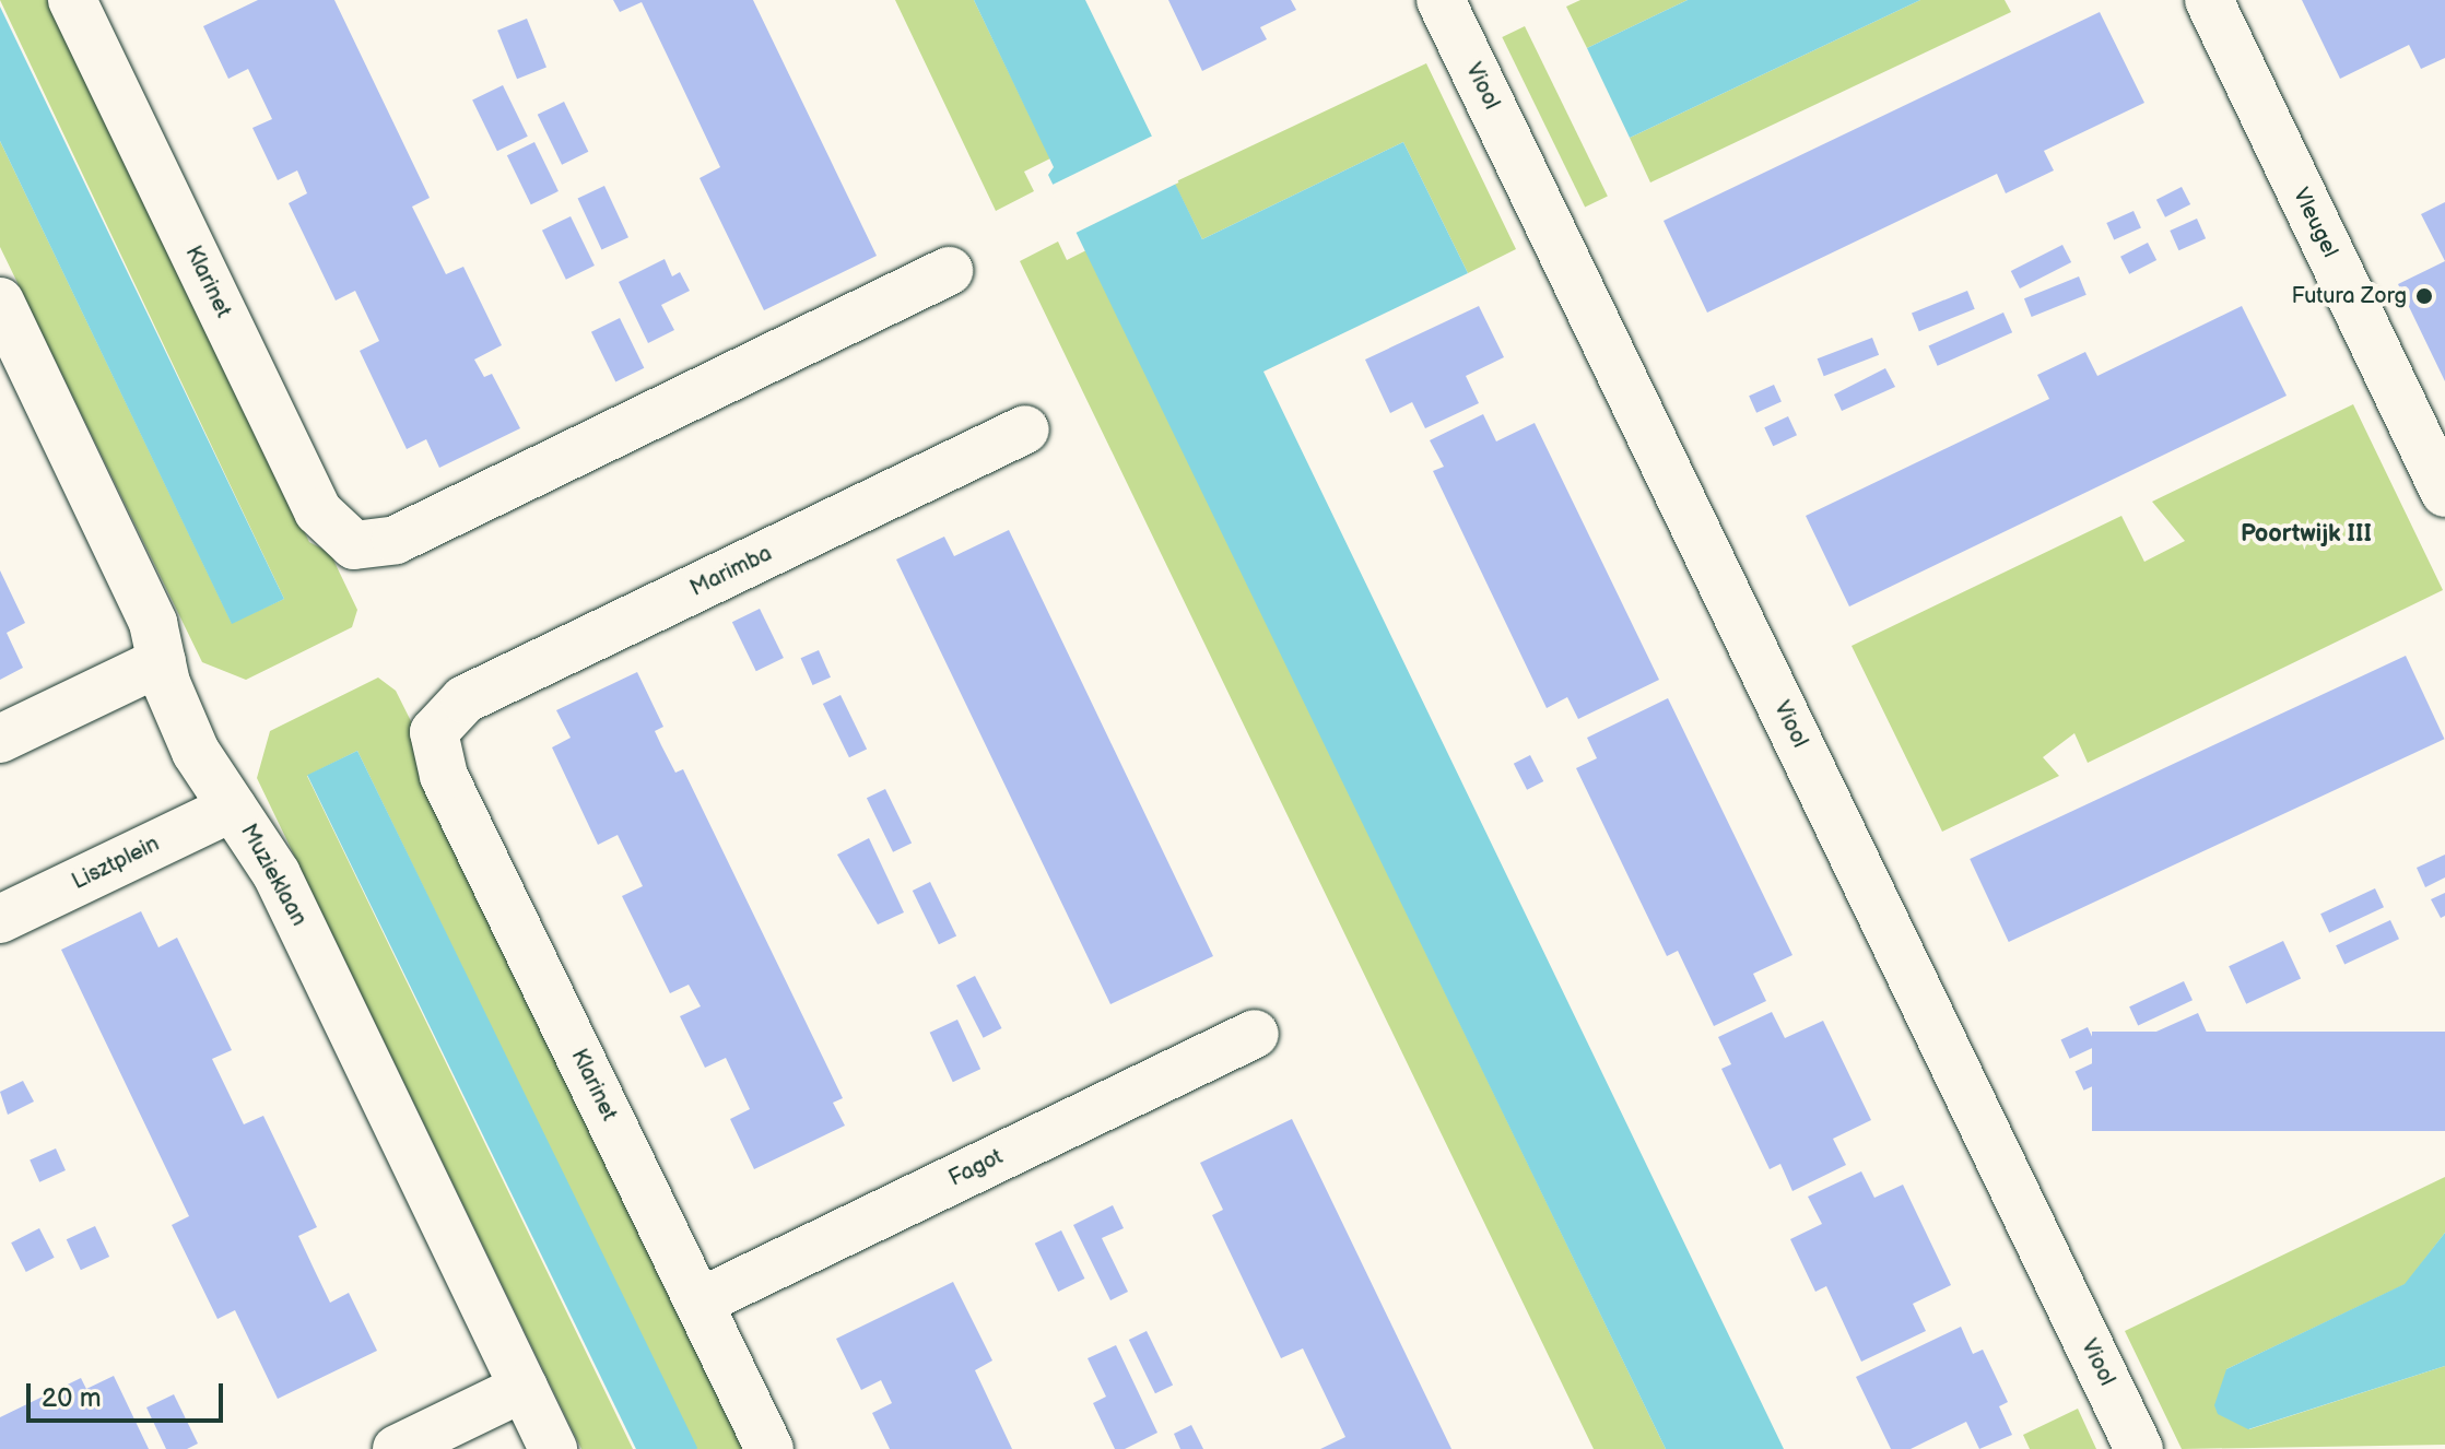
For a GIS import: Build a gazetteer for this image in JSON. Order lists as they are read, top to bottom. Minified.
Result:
{"streets":{"street":["Viool","Vleugel","Klarinet","Marimba","Lisztplein","Muzieklaan","Fagot"]},"crossings":[["Klarinet","Marimba"],["Klarinet","Fagot"],["Lisztplein","Muzieklaan"]],"districts":["Poortwijk III"],"places":["Futura Zorg"],"scale_bar":"20 m"}
